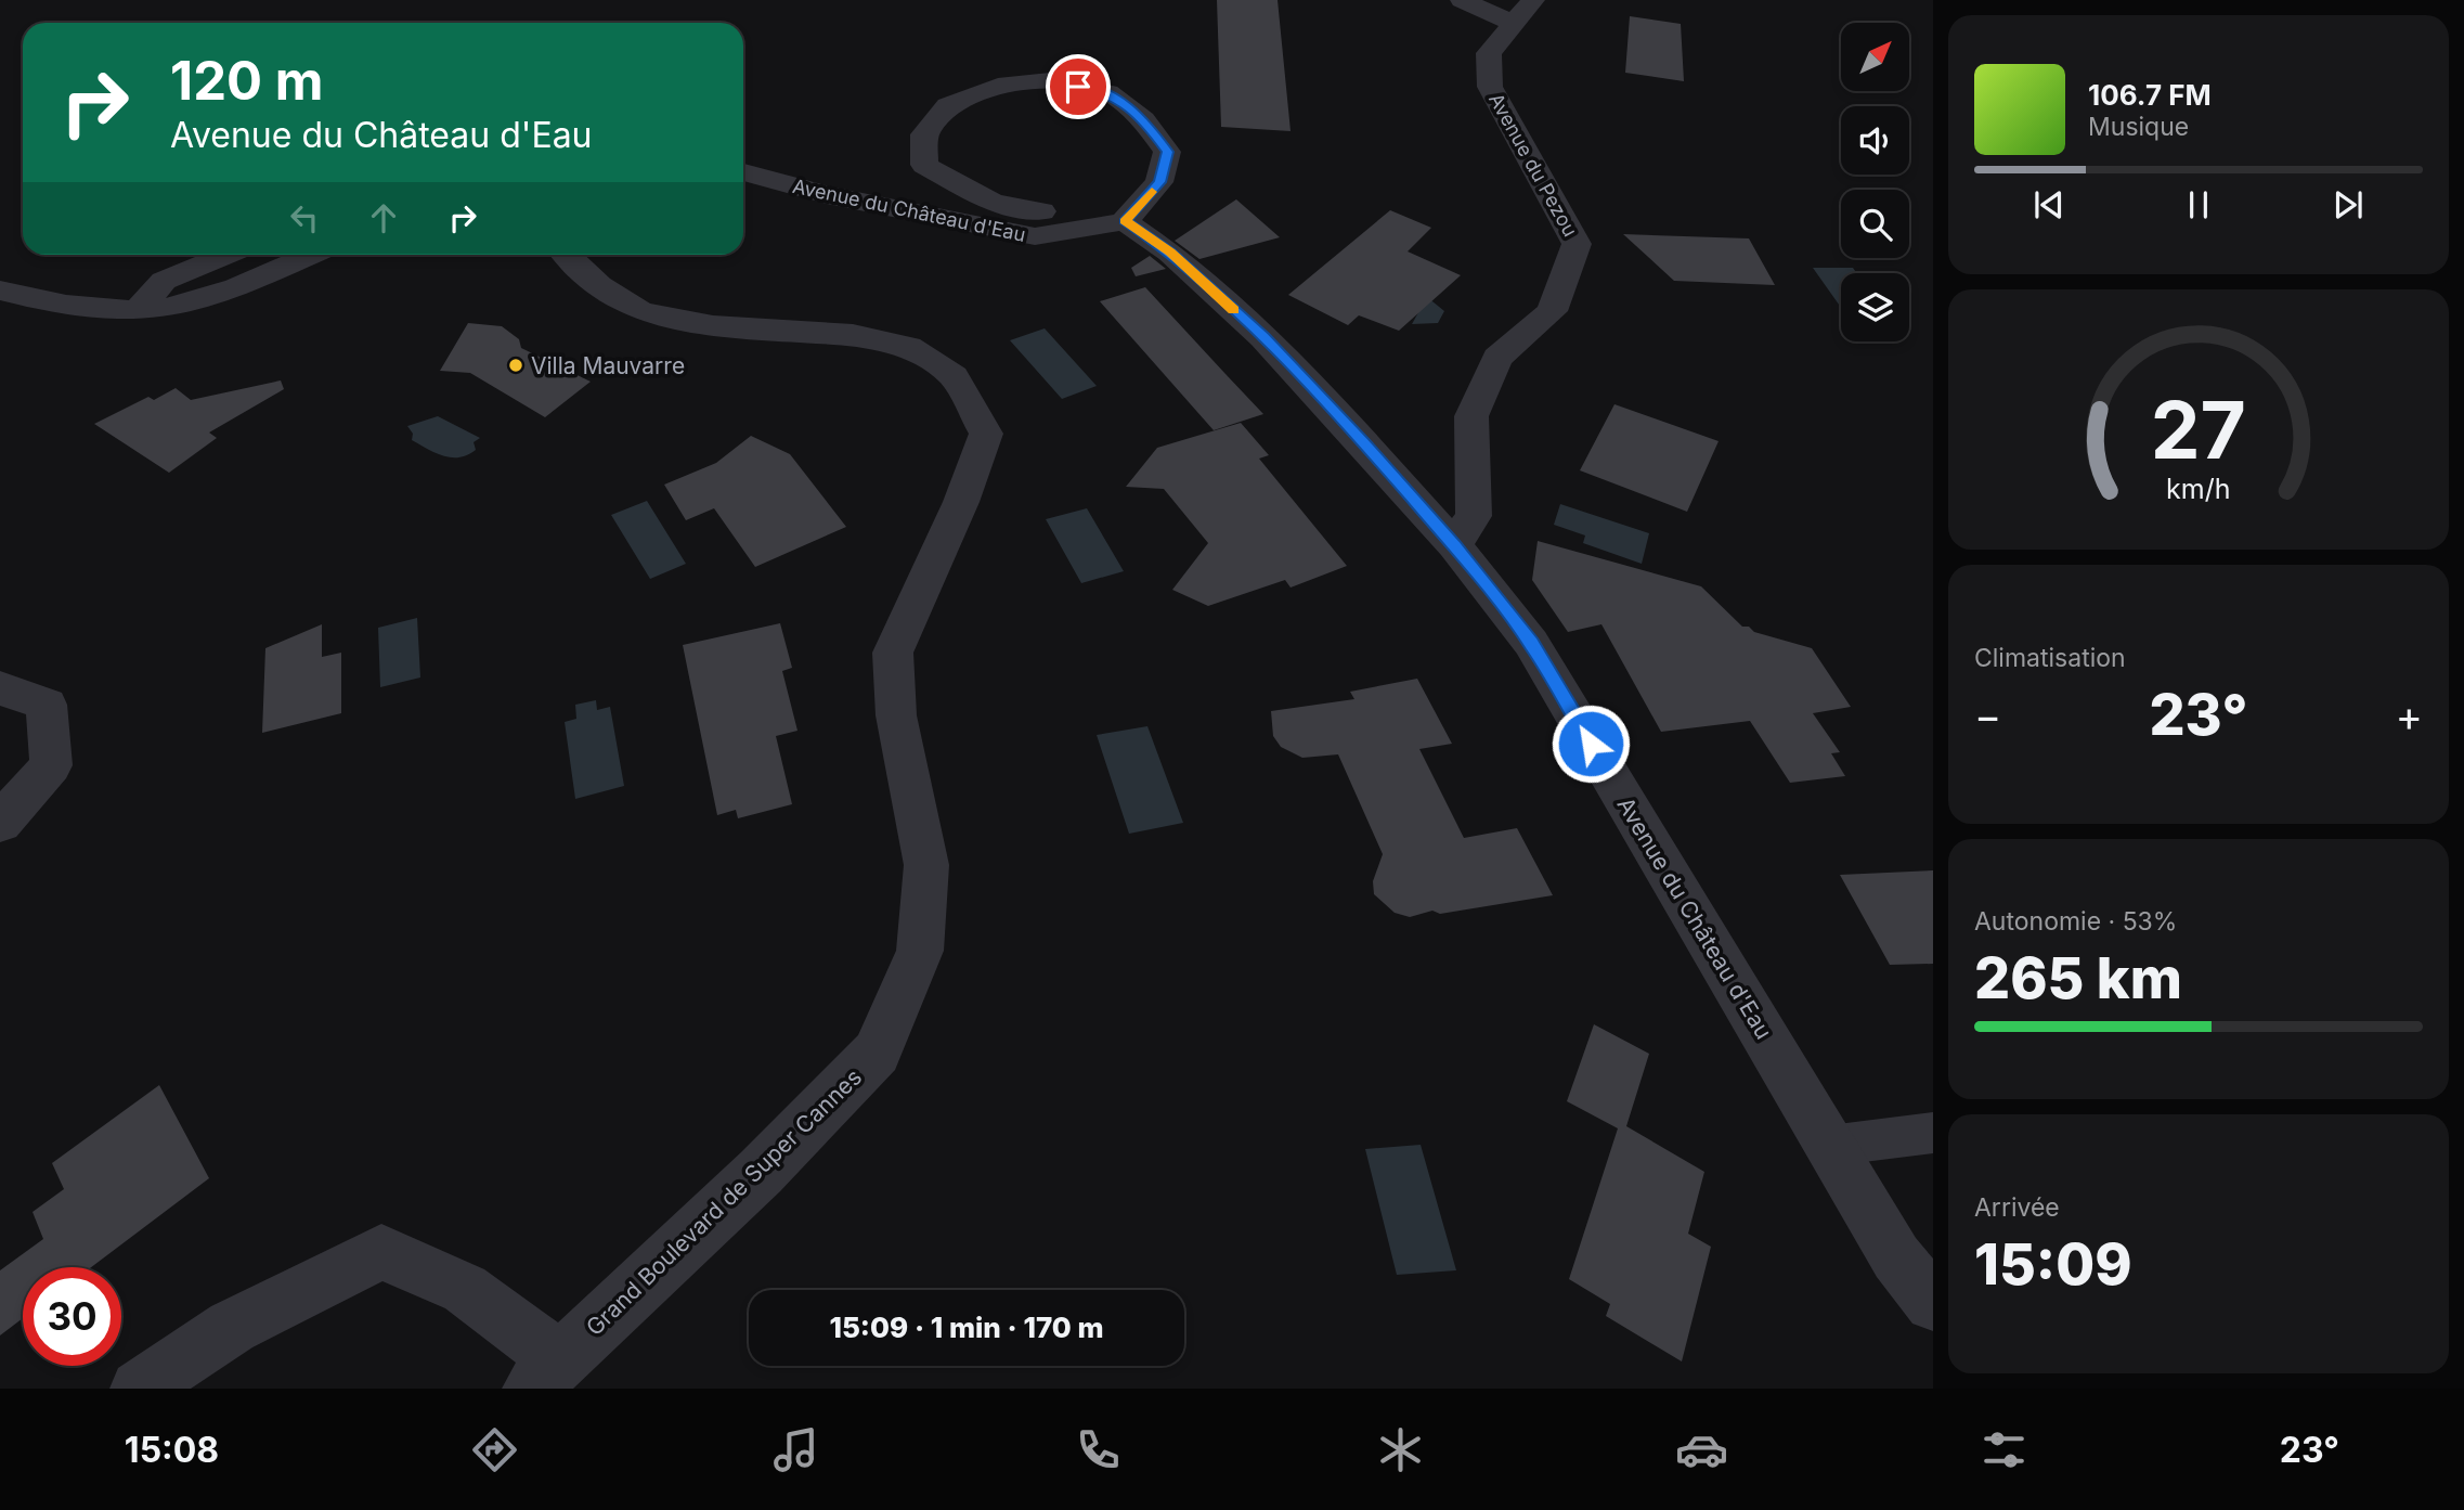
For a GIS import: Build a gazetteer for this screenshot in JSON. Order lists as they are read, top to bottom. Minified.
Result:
{"streets":{"street":["Avenue du Pezou","Avenue du Château d'Eau","Grand Boulevard de Super Cannes"]},"crossings":[["Avenue du Pezou","Avenue du Château d'Eau"]],"places":["Villa Mauvarre"],"north":"top right","page":{"turn":["120 m","Avenue du Château d'Eau"],"song":["106.7 FM","Musique"],"tile":["Climatisation",["Autonomie · 53%","265 km"],["Arrivée","15:09"]],"heat":["−","23°","+"],"limit":"30","trip":"15:09 · 1 min · 170 m","tabs":["15:08","23°"],"gauge":["27","km/h"]}}
